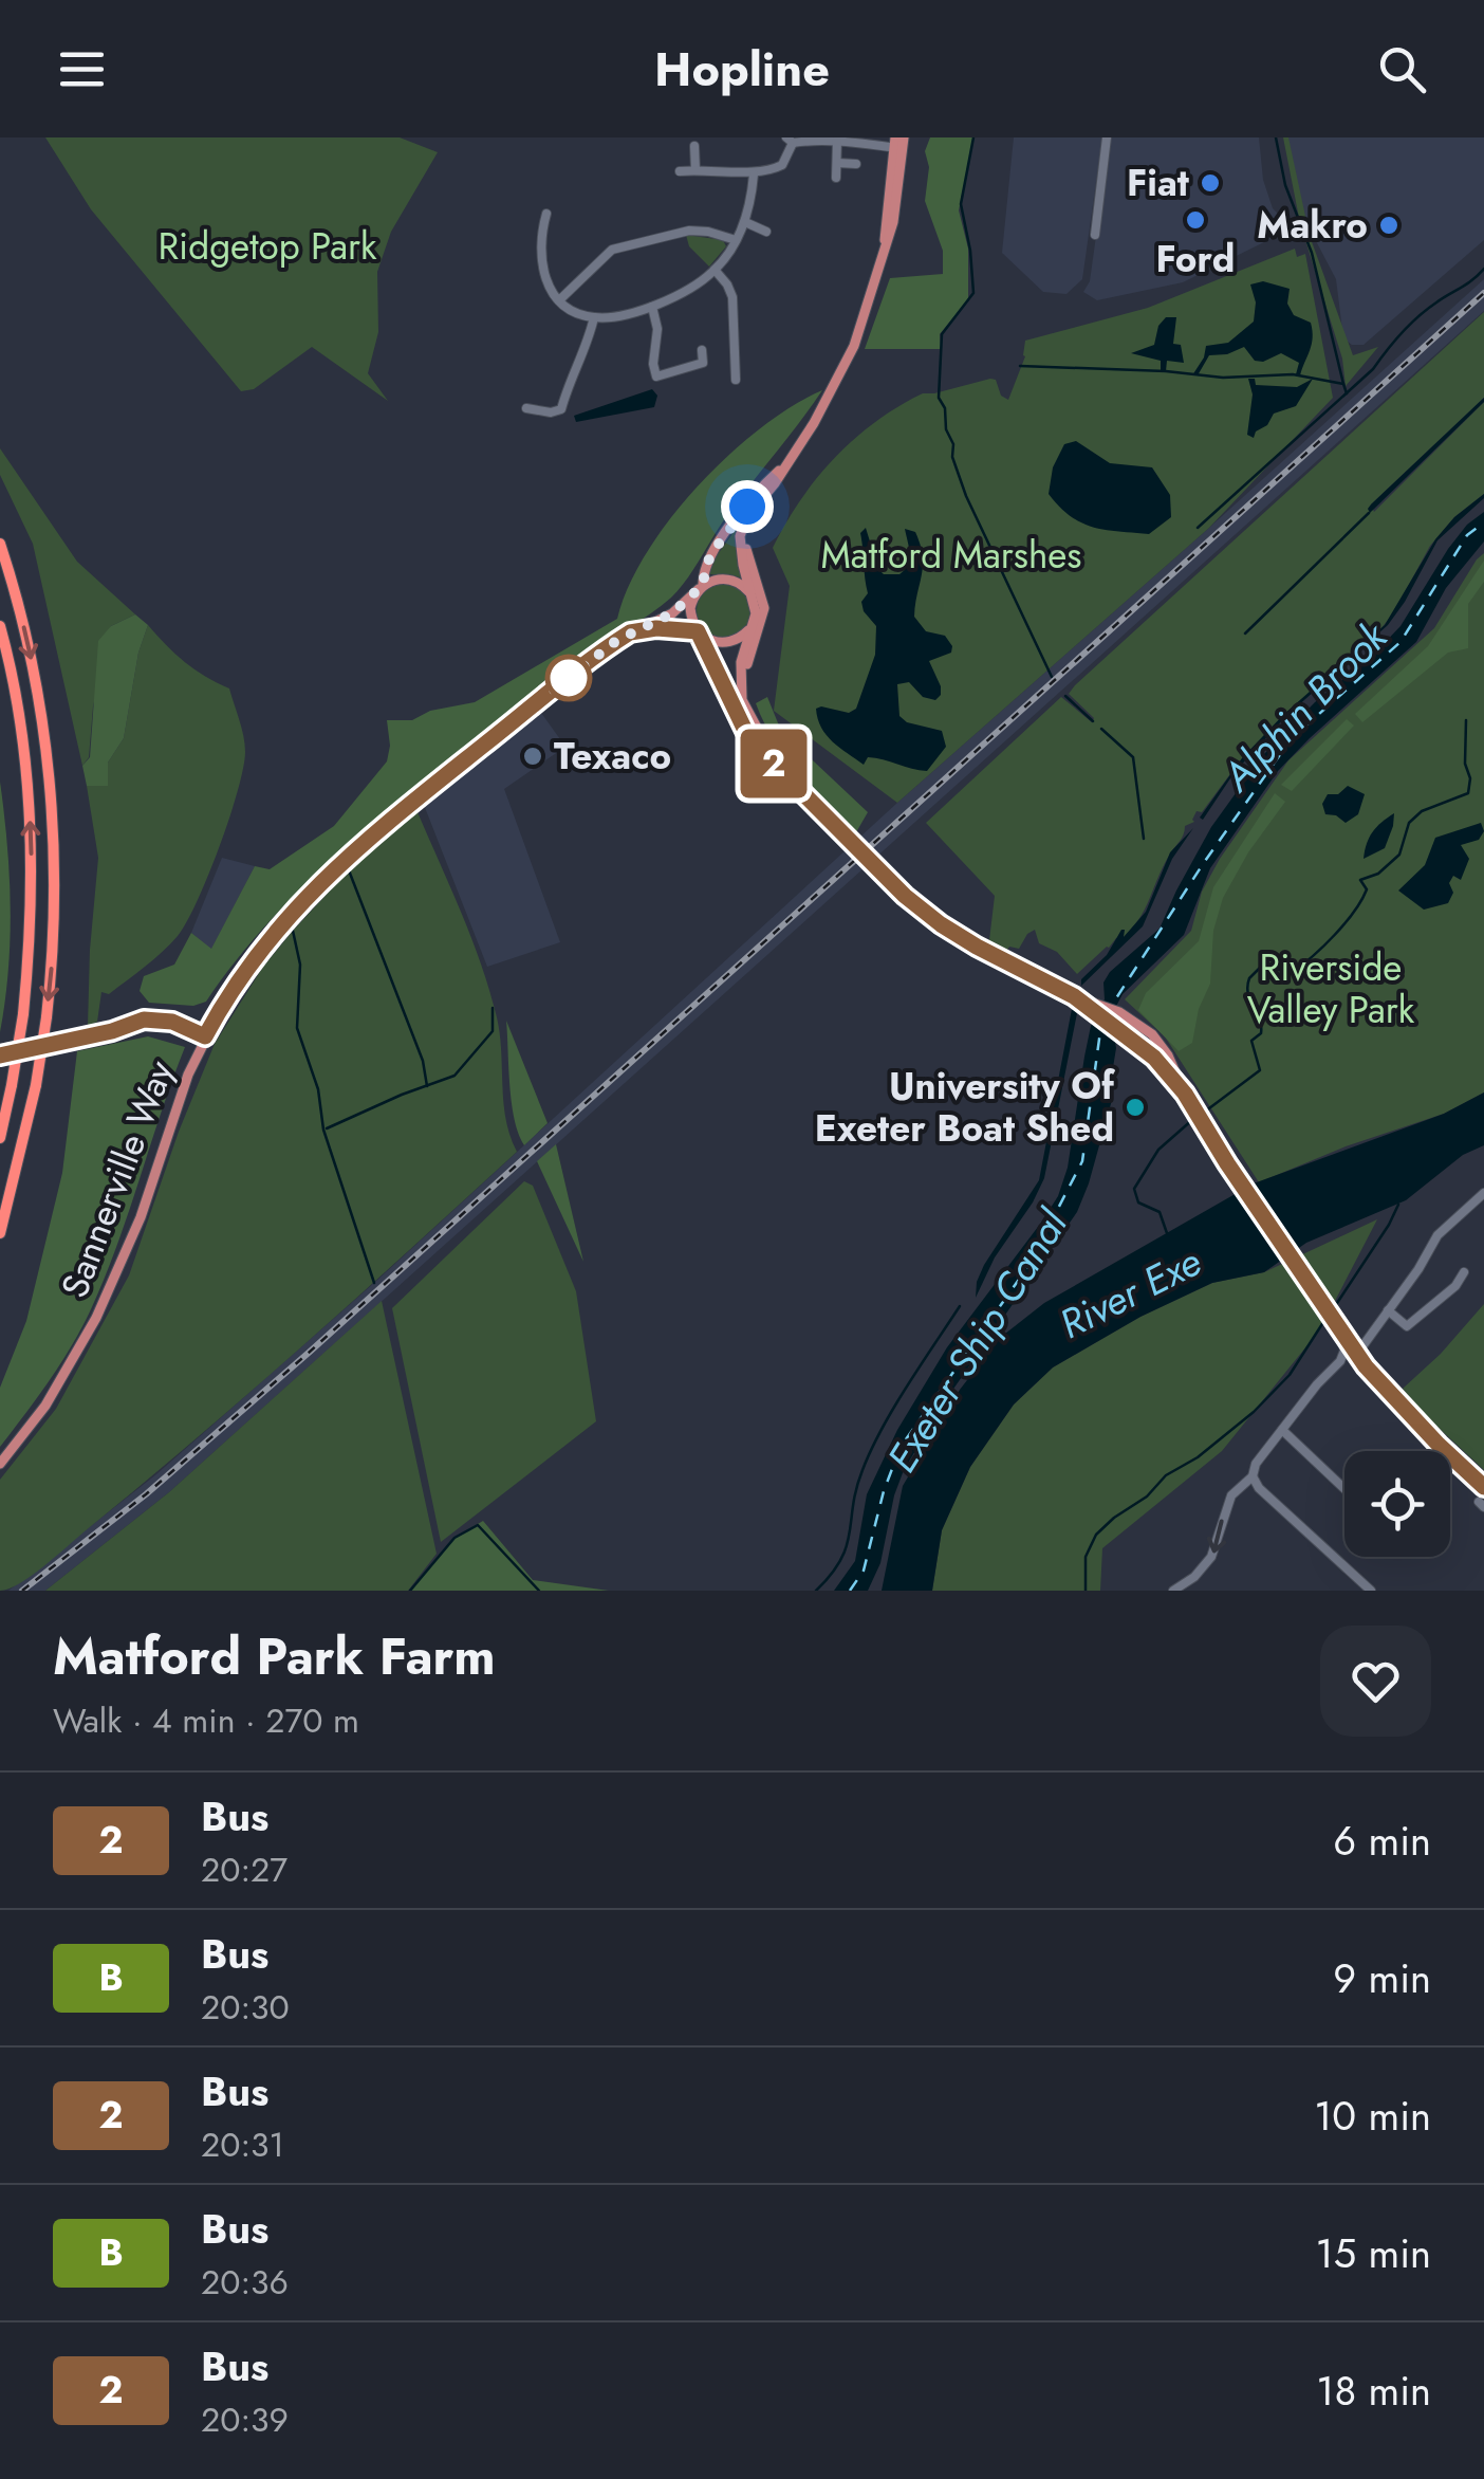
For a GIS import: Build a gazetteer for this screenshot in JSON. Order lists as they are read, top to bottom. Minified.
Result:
{"streets":{"main road":["Sannerville Way"]},"water":["Alphin Brook","River Exe","Exeter Ship Canal"],"parks":["Ridgetop Park","Matford Marshes","Riverside Valley Park"],"places":["Fiat","Ford","Makro","Texaco","University Of Exeter Boat Shed"],"lines":["bus line 2"],"page":{"header":"Hopline","on_map":"2","heading":["Matford Park Farm","Walk · 4 min · 270 m"],"list":[{"mark":"2","name":"Bus","note":"20:27","value":"6 min"},{"mark":"B","name":"Bus","note":"20:30","value":"9 min"},{"mark":"2","name":"Bus","note":"20:31","value":"10 min"},{"mark":"B","name":"Bus","note":"20:36","value":"15 min"},{"mark":"2","name":"Bus","note":"20:39","value":"18 min"}]}}
